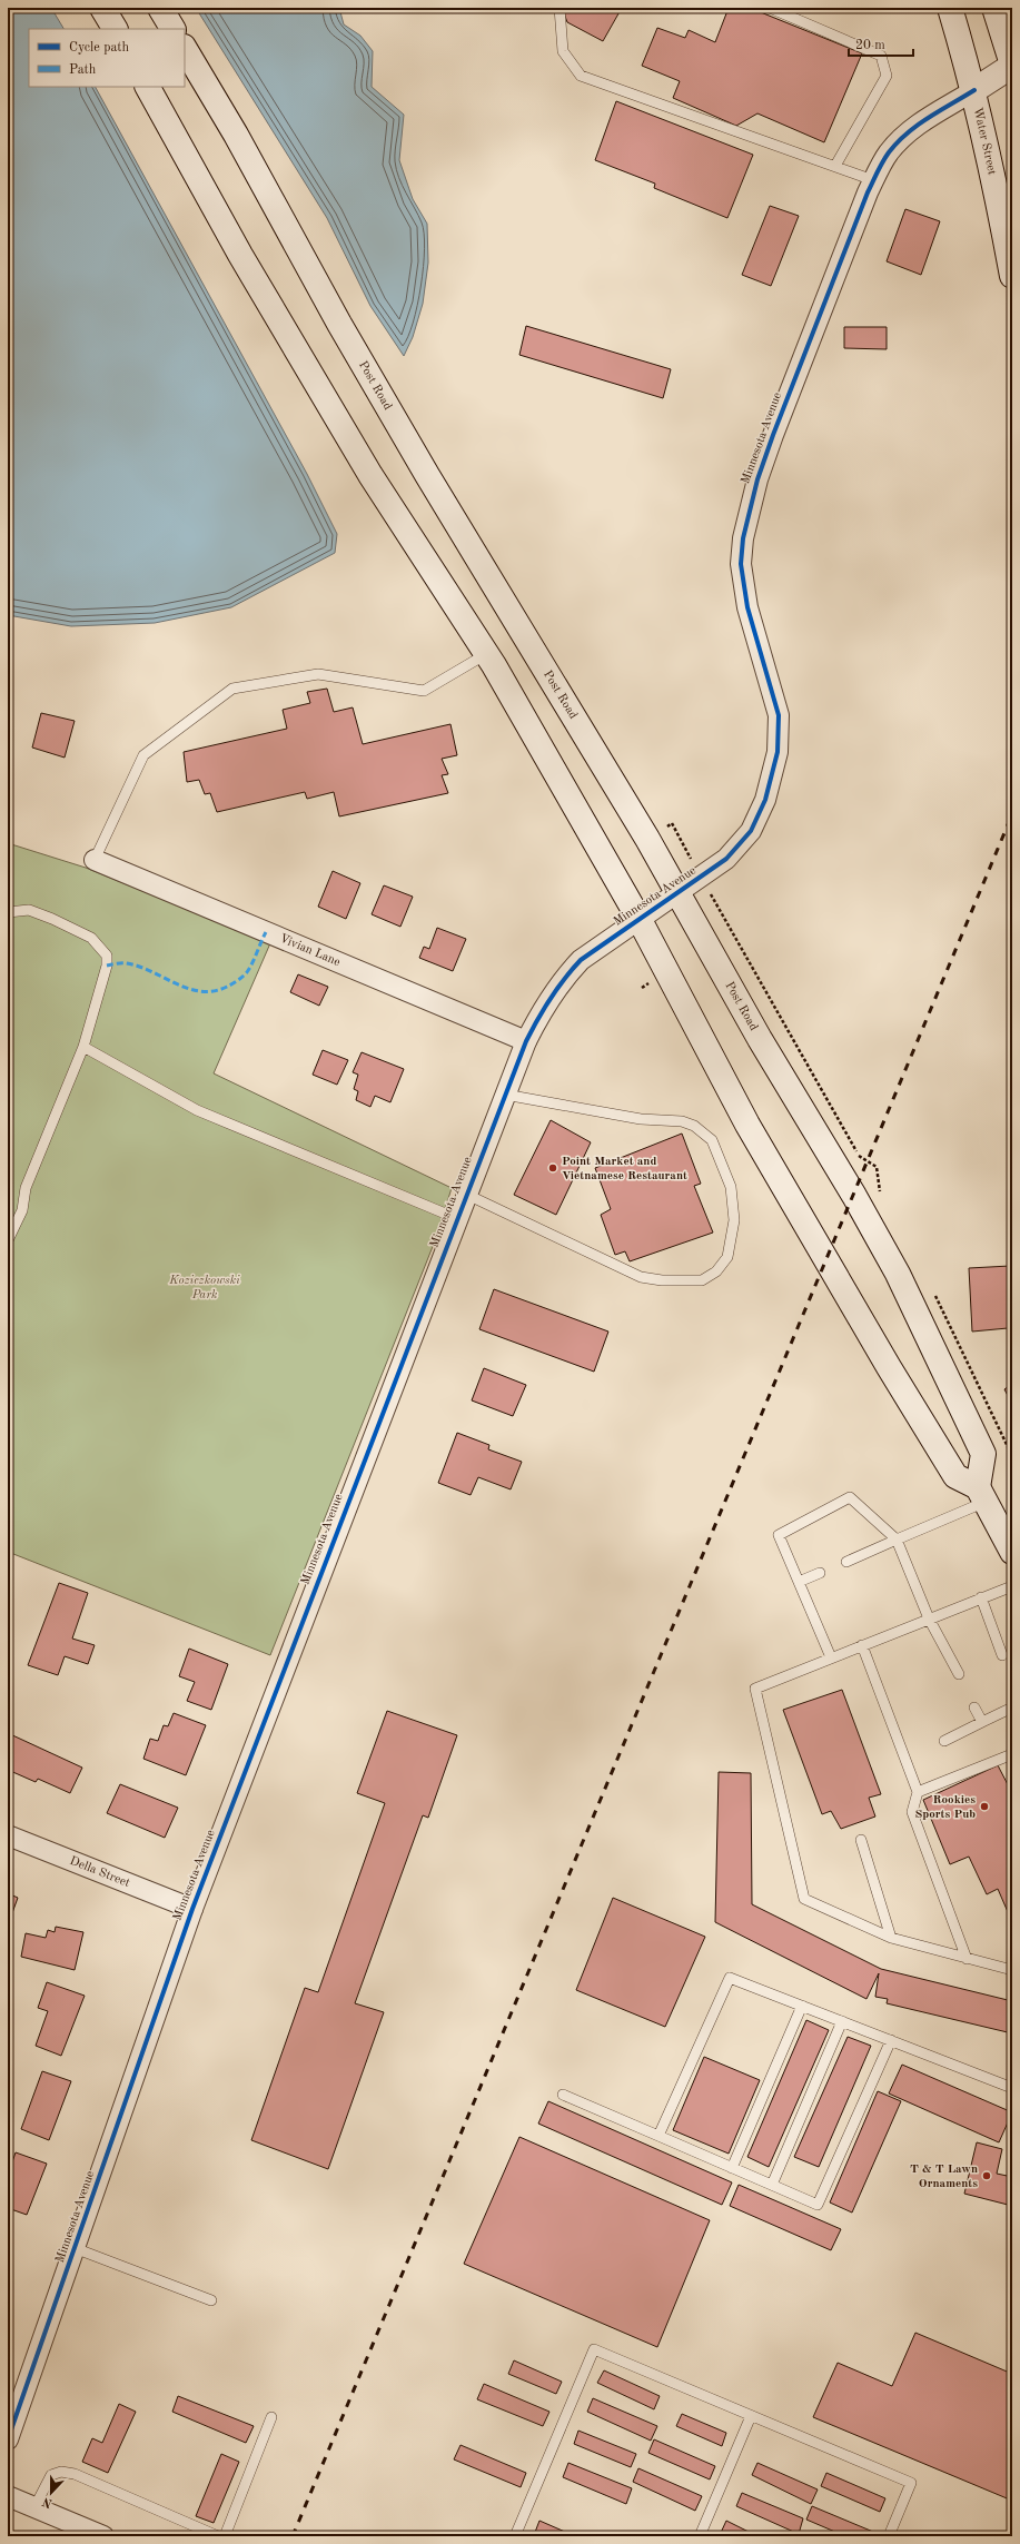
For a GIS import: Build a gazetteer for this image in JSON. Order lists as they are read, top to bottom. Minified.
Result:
{"streets":{"main road":["Water Street","Post Road"],"street":["Minnesota Avenue","Vivian Lane","Della Street"]},"crossings":[["Water Street","Minnesota Avenue"],["Post Road","Minnesota Avenue"],["Minnesota Avenue","Vivian Lane"],["Minnesota Avenue","Della Street"]],"parks":["Koziczkowski Park"],"places":["Point Market and Vietnamese Restaurant","Rookies Sports Pub","T & T Lawn Ornaments"],"legend":["Cycle path","Path"],"scale_bar":"20 m","north":"bottom"}
